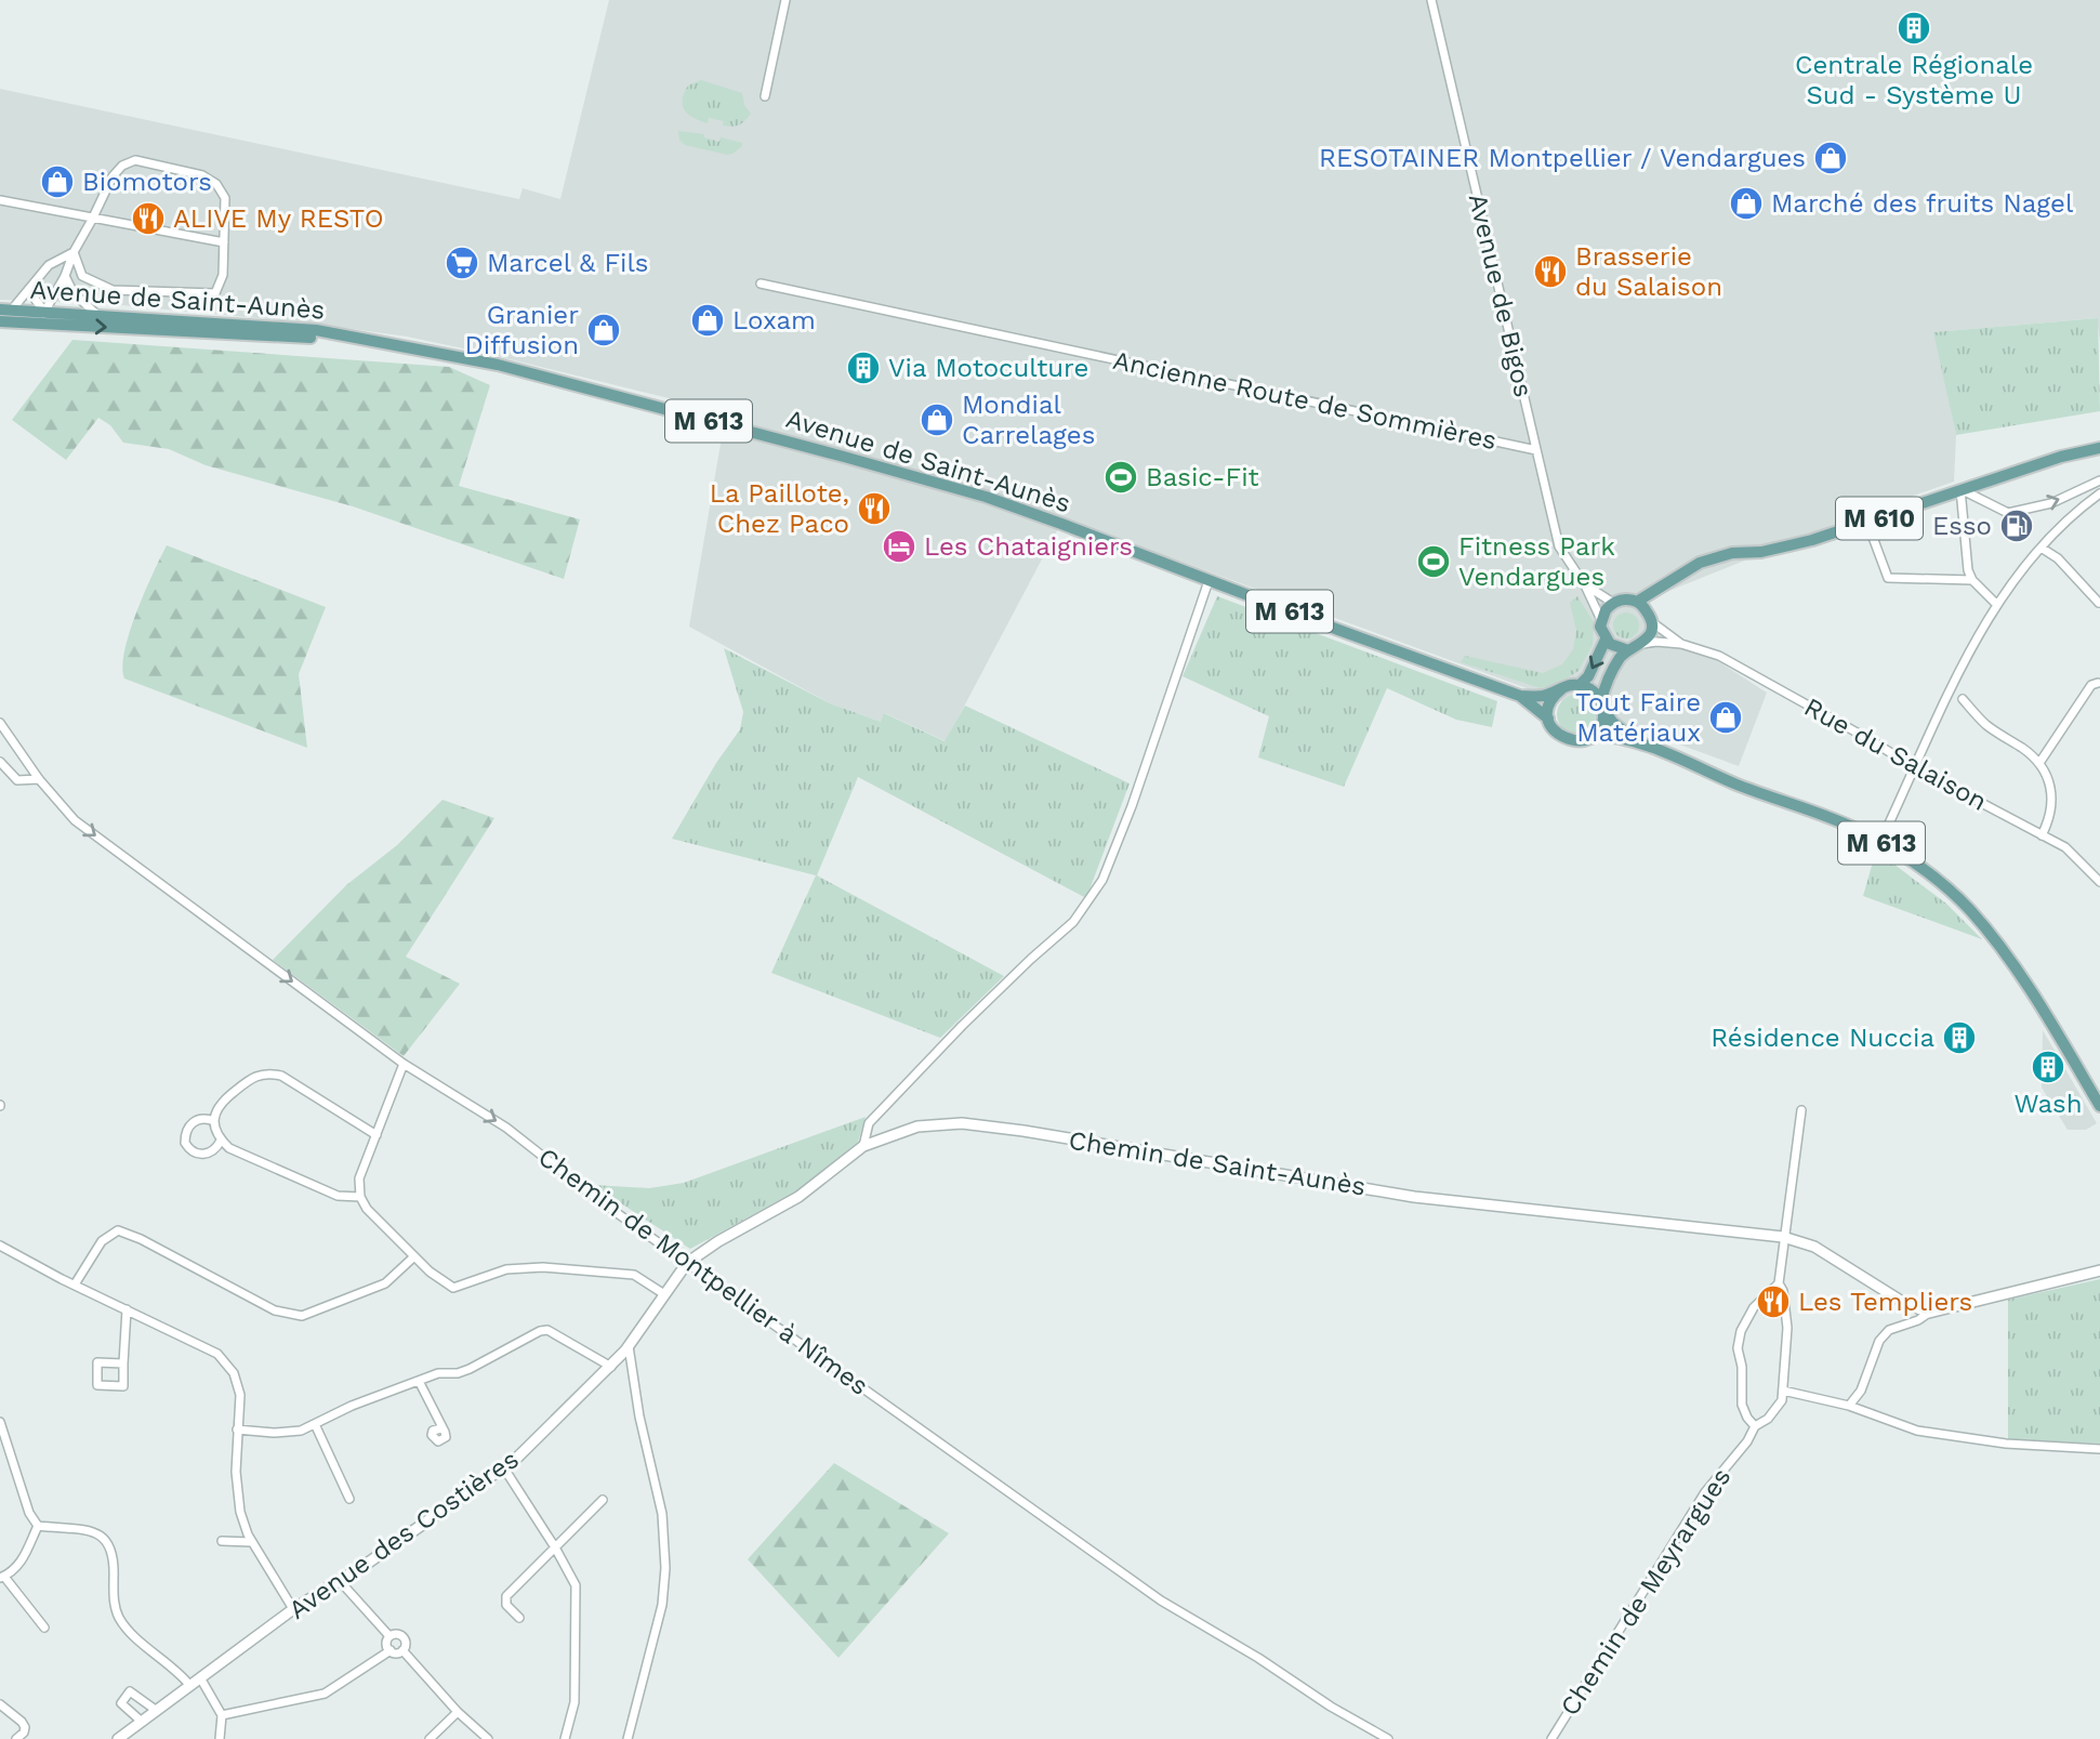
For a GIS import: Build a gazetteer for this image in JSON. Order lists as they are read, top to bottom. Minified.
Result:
{"streets":{"main road":["Avenue de Saint-Aunès","M 613","M 610"],"street":["Avenue de Bigos","Ancienne Route de Sommières","Rue du Salaison","Chemin de Saint-Aunès","Chemin de Montpellier à Nîmes","Avenue des Costières","Chemin de Meyrargues"]},"crossings":[["Avenue de Bigos","Ancienne Route de Sommières"],["Avenue de Bigos","M 610"],["Avenue de Bigos","Rue du Salaison"],["Avenue de Saint-Aunès","M 613"],["M 610","Rue du Salaison"],["Chemin de Saint-Aunès","Chemin de Montpellier à Nîmes"],["Chemin de Saint-Aunès","Avenue des Costières"],["Chemin de Montpellier à Nîmes","Avenue des Costières"]],"one_way":["Chemin de Montpellier à Nîmes"],"places":{"building":["Centrale Régionale Sud - Système U","Via Motoculture","Résidence Nuccia","Wash"],"shop":["RESOTAINER Montpellier / Vendargues","Biomotors","Marché des fruits Nagel","Loxam","Granier Diffusion","Mondial Carrelages","Tout Faire Matériaux"],"restaurant":["ALIVE My RESTO","Brasserie du Salaison","La Paillote, Chez Paco","Les Templiers"],"supermarket":["Marcel & Fils"],"sports":["Basic-Fit","Fitness Park Vendargues"],"fuel station":["Esso"],"hotel":["Les Chataigniers"]}}
